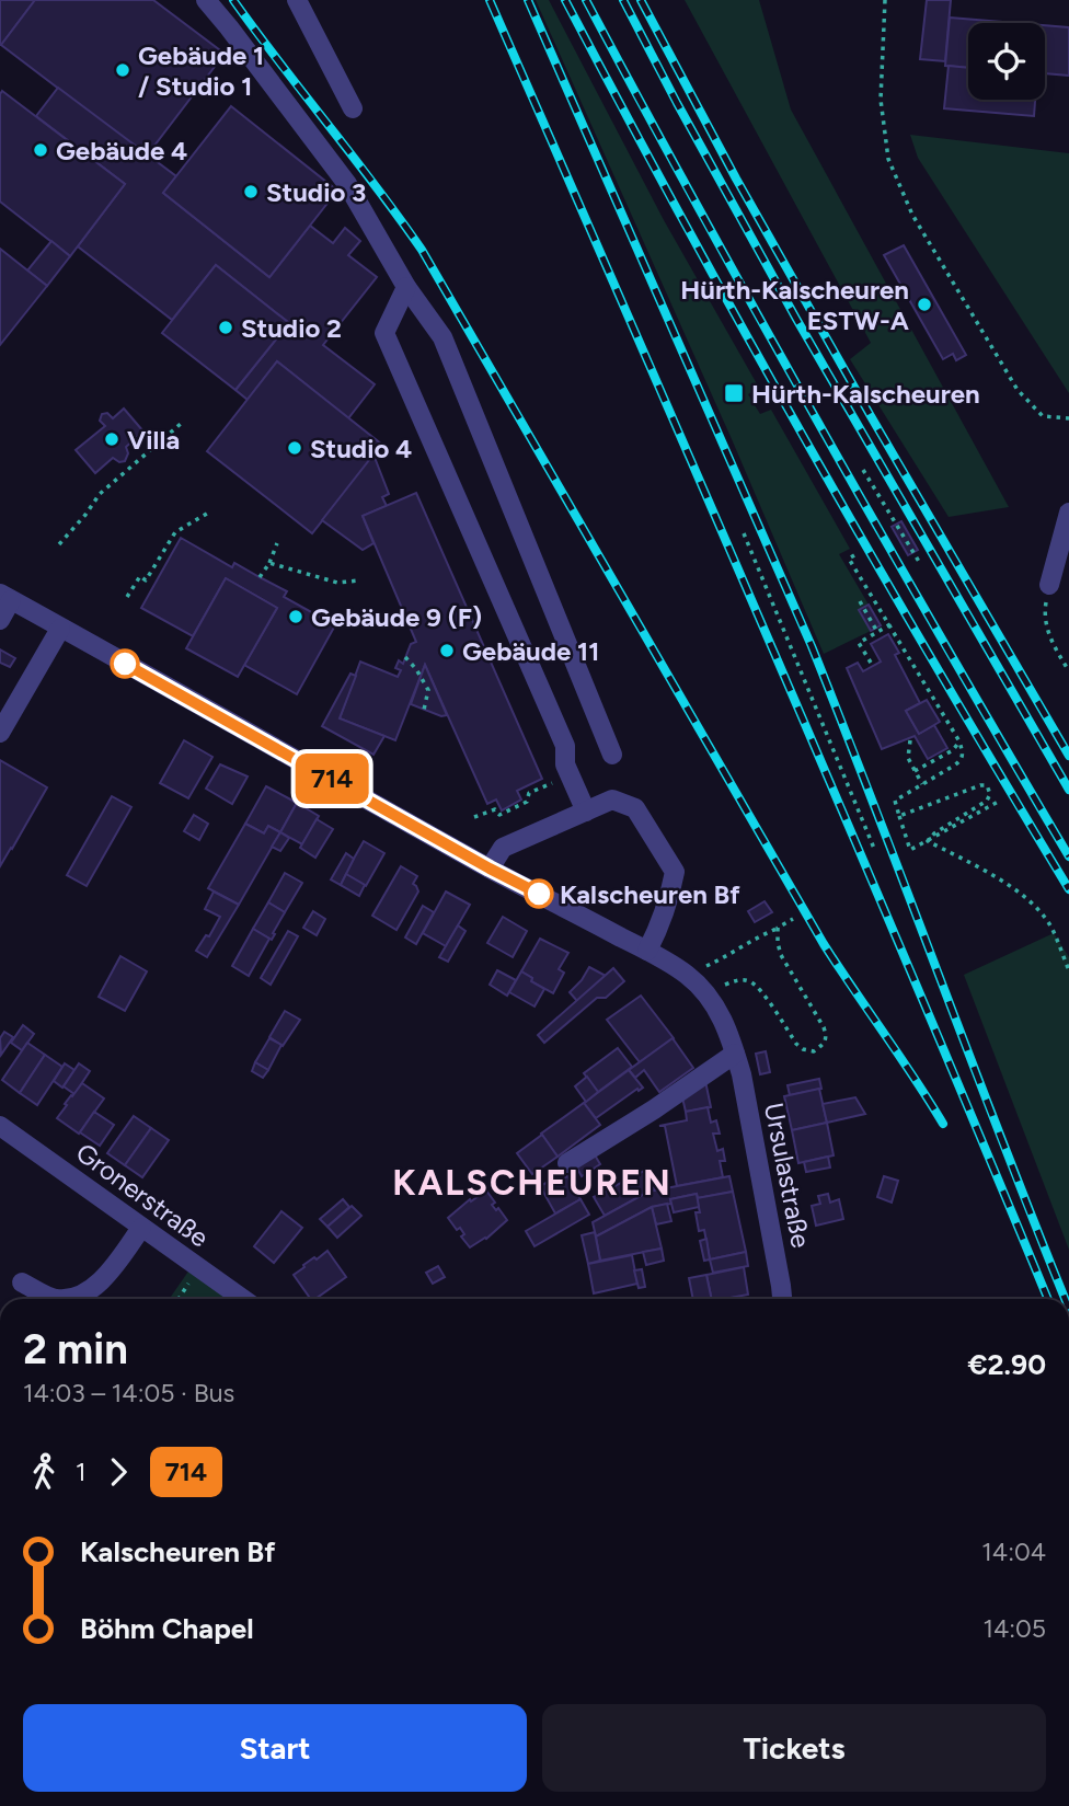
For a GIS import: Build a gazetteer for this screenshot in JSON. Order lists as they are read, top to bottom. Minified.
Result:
{"streets":{"street":["Ursulastraße","Gronerstraße"]},"districts":["KALSCHEUREN"],"places":{"other":["Gebäude 1 / Studio 1","Gebäude 4","Studio 3","Hürth-Kalscheuren ESTW-A","Studio 2","Villa","Studio 4","Gebäude 9 (F)","Gebäude 11","Kalscheuren Bf"],"transit":["Hürth-Kalscheuren"]},"lines":["bus line 714"],"page":{"on_map":"714","heading":["2 min","14:03 – 14:05 · Bus","€2.90"],"legs":["1","714"],"list":[{"name":"Kalscheuren Bf","value":"14:04"},{"name":"Böhm Chapel","value":"14:05"}],"buttons":["Start","Tickets"]}}
